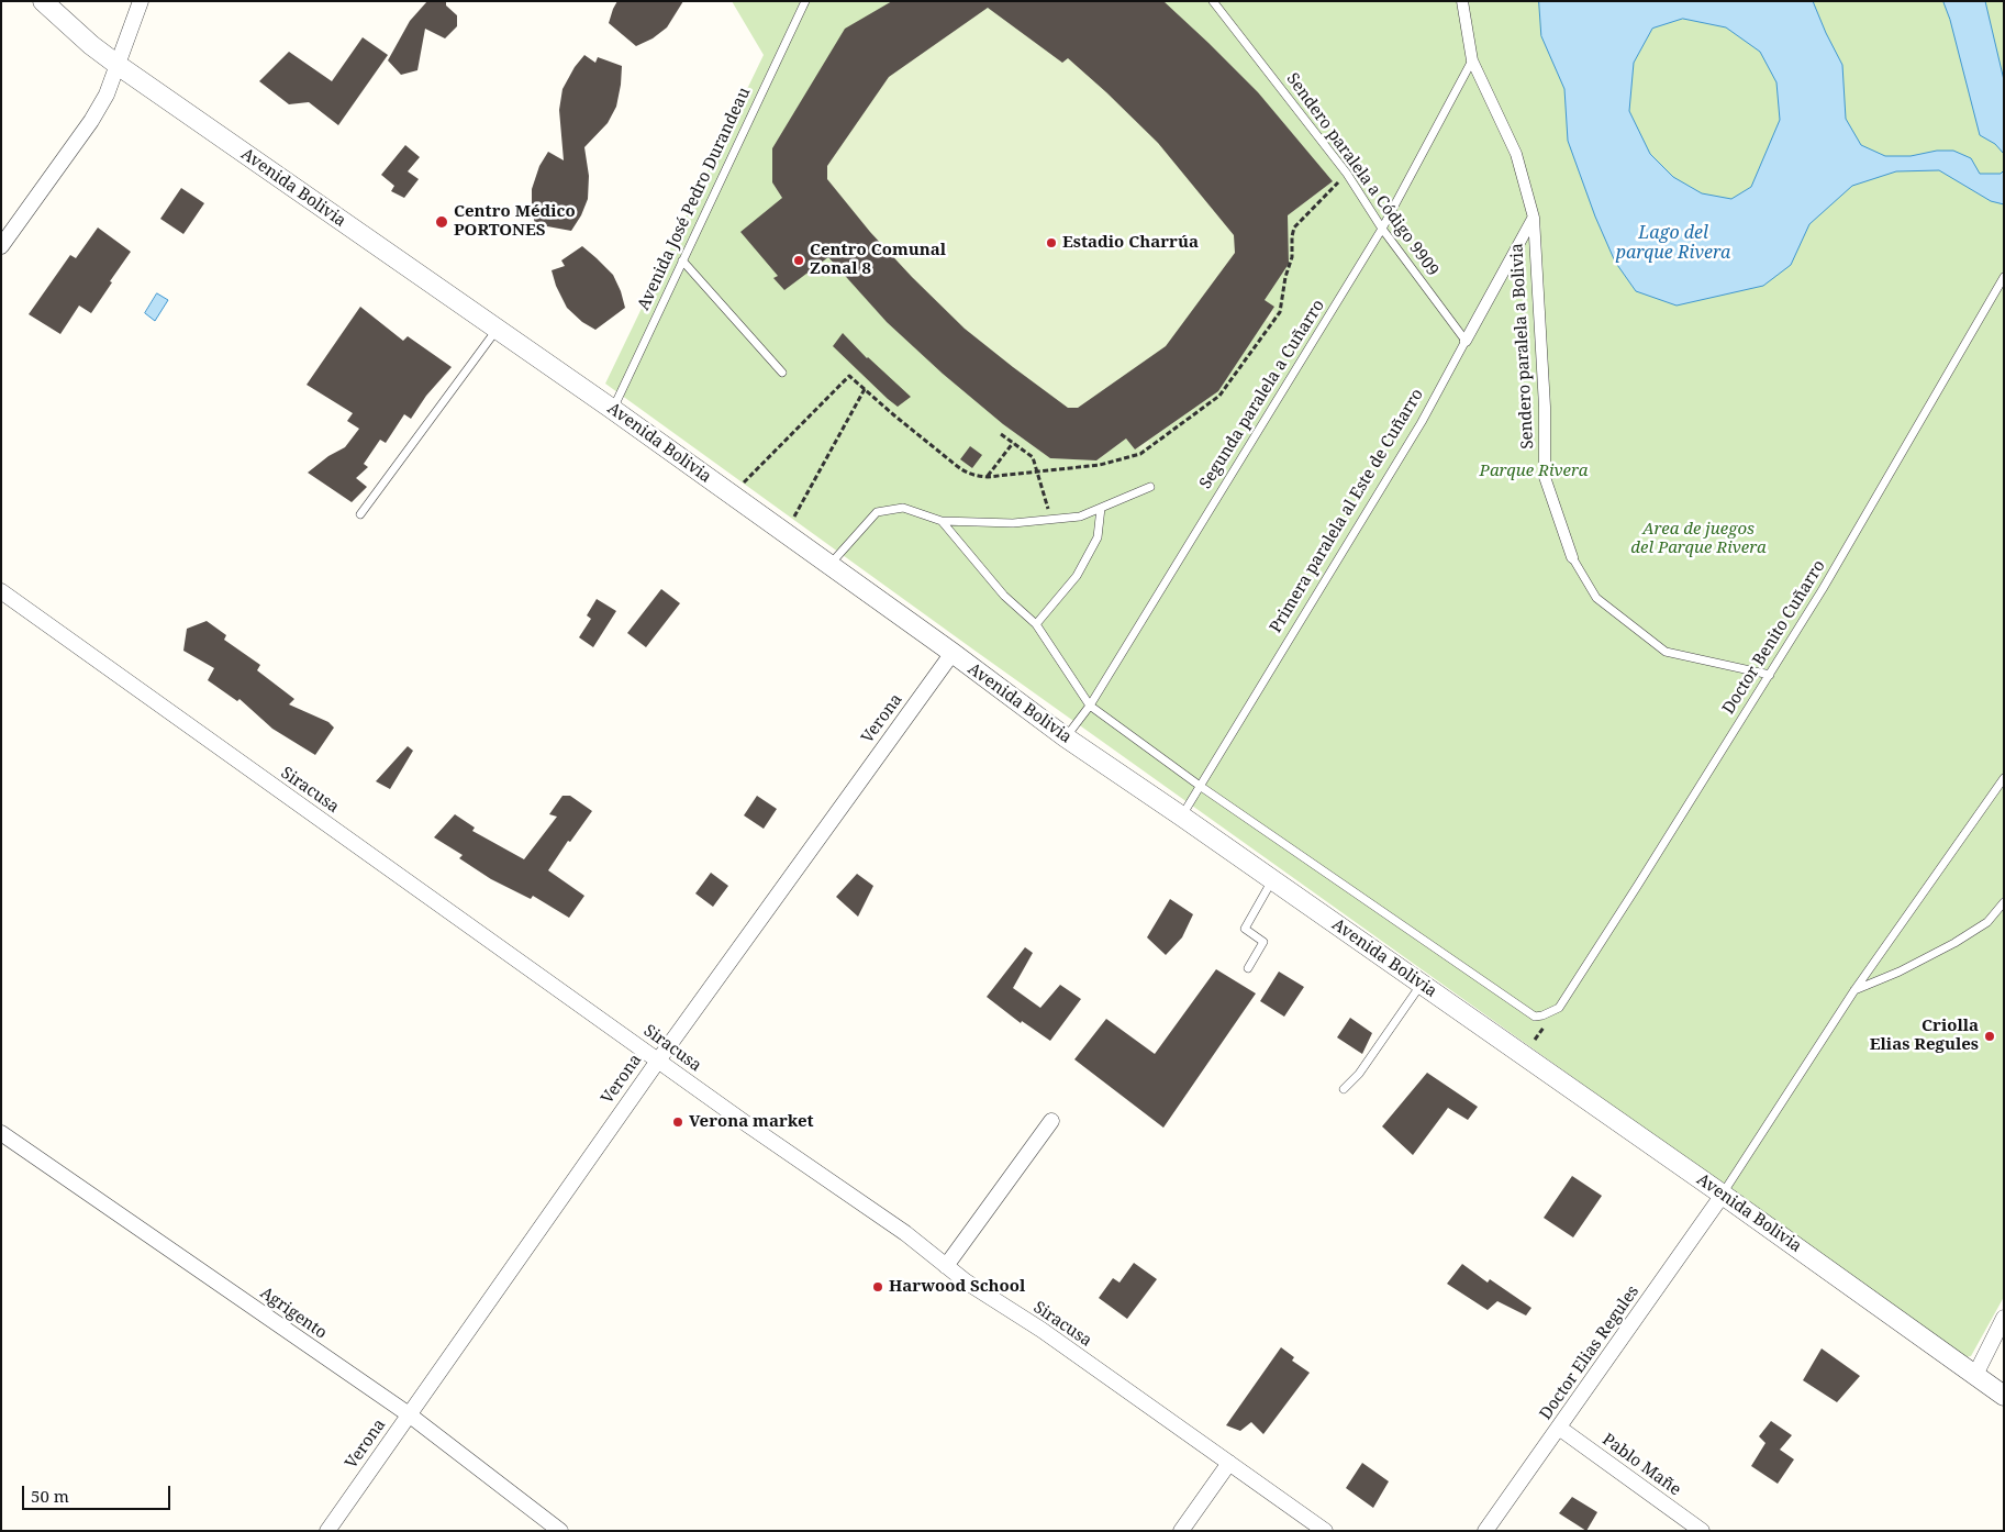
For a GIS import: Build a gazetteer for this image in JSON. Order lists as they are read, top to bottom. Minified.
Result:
{"streets":{"street":["Avenida Bolivia","Sendero paralela a Bolivia","Primera paralela al Este de Cuñarro","Verona","Siracusa","Agrigento","Doctor Elias Regules","Pablo Mañe"],"lane":["Sendero paralela a Código 9909","Avenida José Pedro Durandeau","Segunda paralela a Cuñarro","Doctor Benito Cuñarro"]},"crossings":[["Sendero paralela a Código 9909","Segunda paralela a Cuñarro"],["Sendero paralela a Código 9909","Primera paralela al Este de Cuñarro"],["Avenida Bolivia","Avenida José Pedro Durandeau"],["Avenida Bolivia","Segunda paralela a Cuñarro"],["Avenida Bolivia","Primera paralela al Este de Cuñarro"],["Avenida Bolivia","Verona"],["Avenida Bolivia","Doctor Elias Regules"],["Sendero paralela a Bolivia","Segunda paralela a Cuñarro"],["Sendero paralela a Bolivia","Primera paralela al Este de Cuñarro"],["Sendero paralela a Bolivia","Doctor Benito Cuñarro"],["Verona","Siracusa"],["Verona","Agrigento"],["Doctor Elias Regules","Pablo Mañe"]],"water":["Lago del parque Rivera"],"parks":["Parque Rivera","Area de juegos del Parque Rivera"],"places":["Centro Médico PORTONES","Estadio Charrúa","Centro Comunal Zonal 8","Criolla Elias Regules","Verona market","Harwood School"],"scale_bar":"50 m"}
